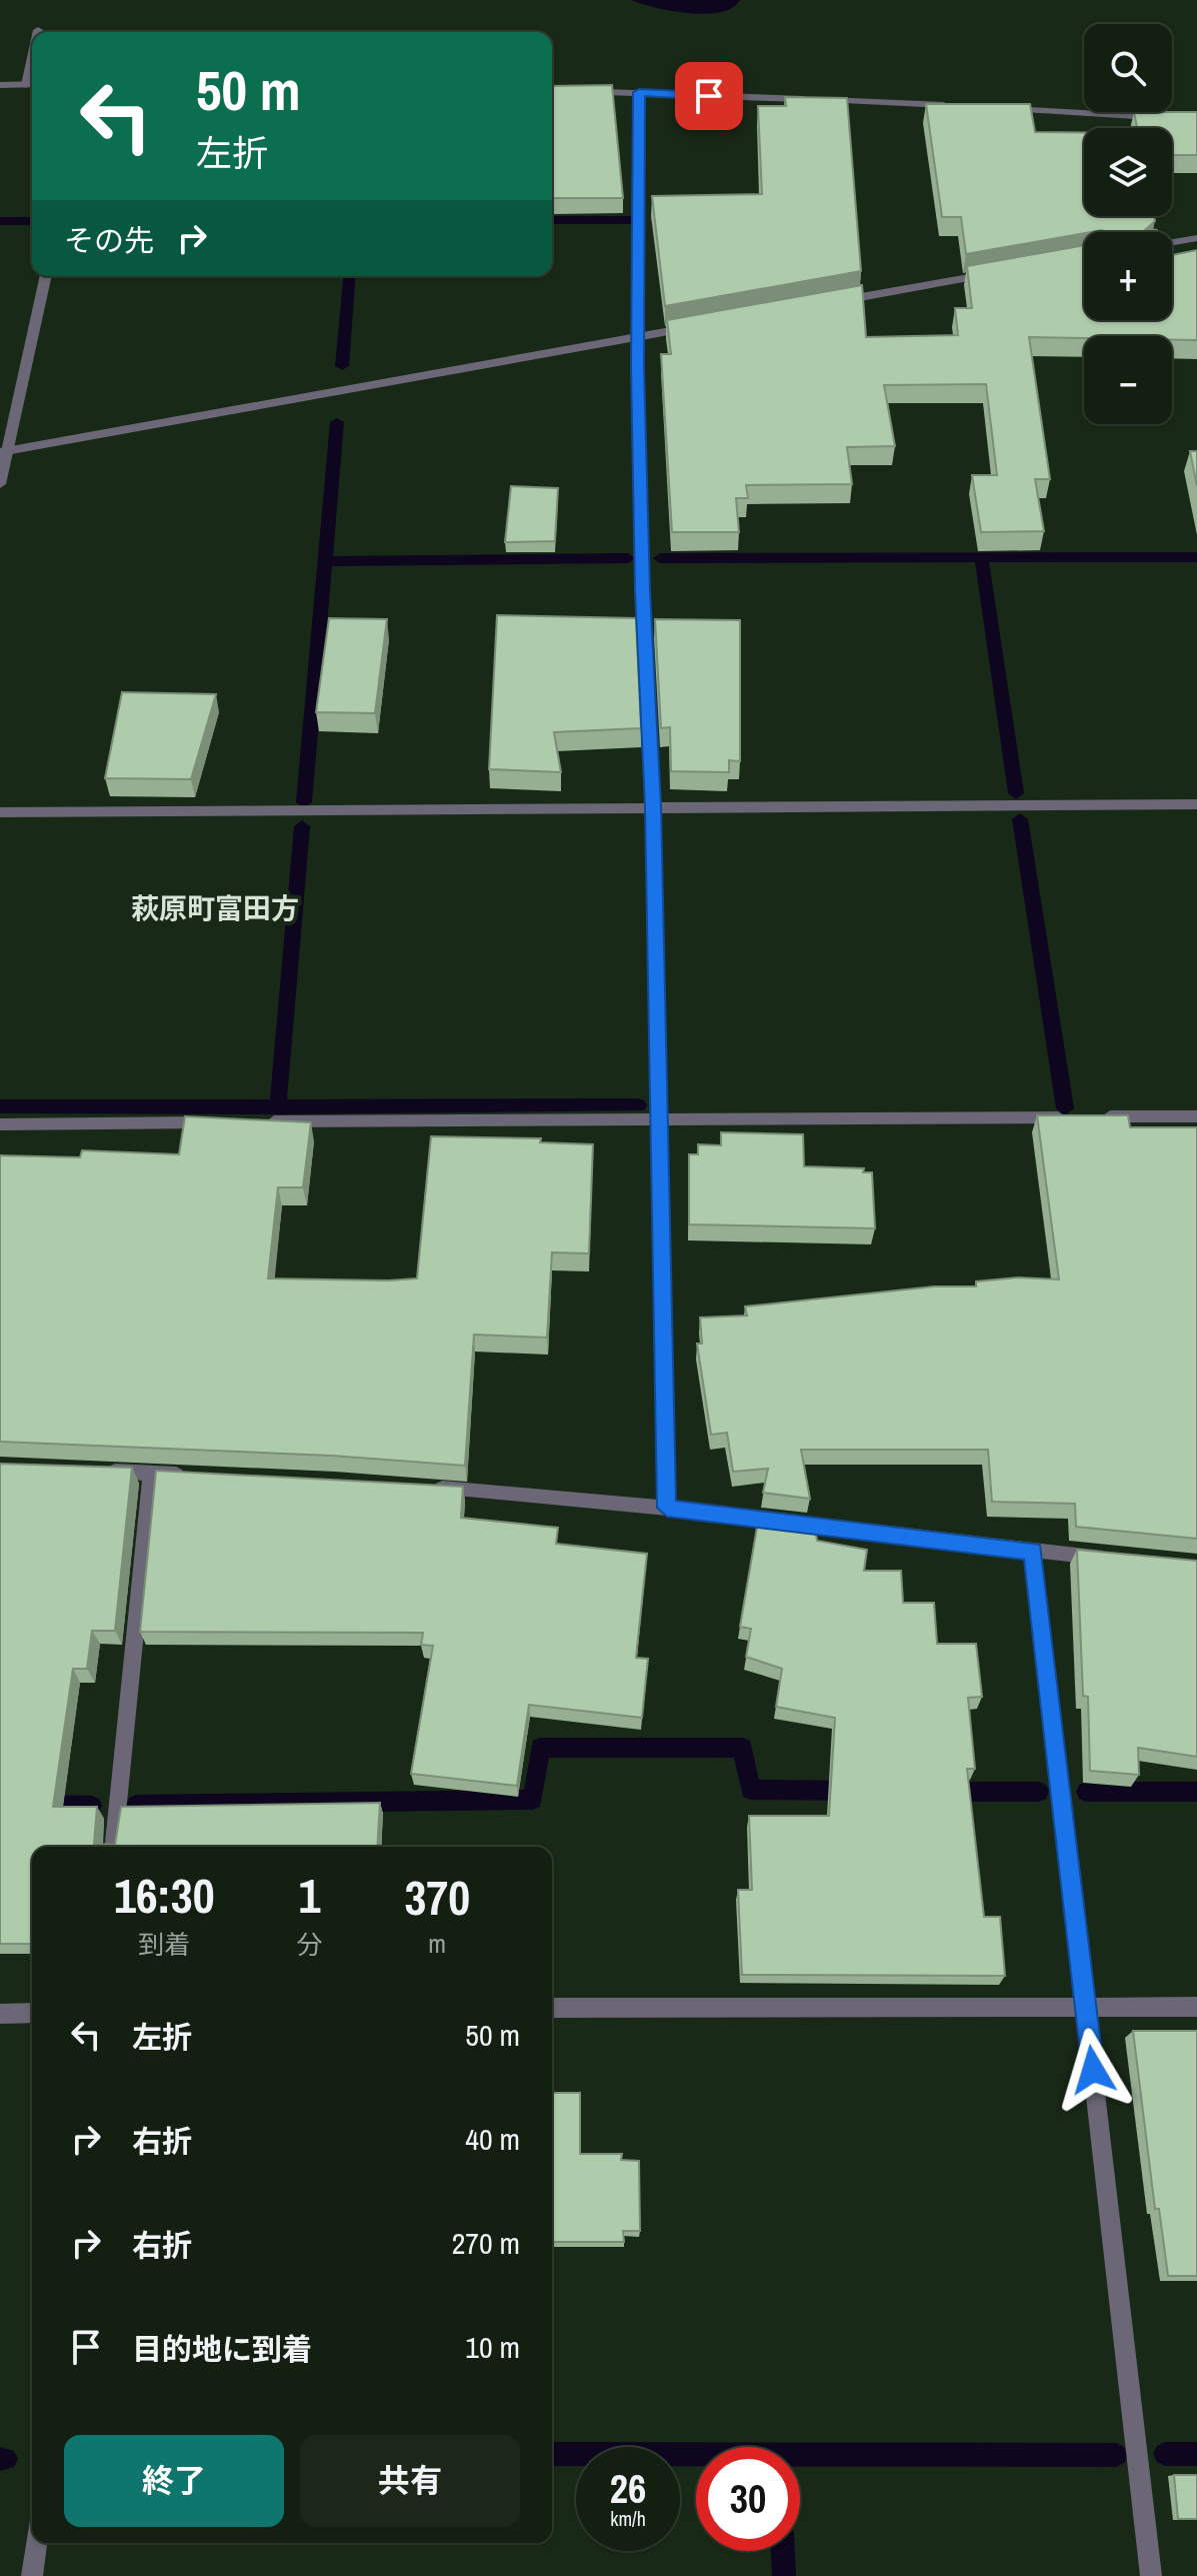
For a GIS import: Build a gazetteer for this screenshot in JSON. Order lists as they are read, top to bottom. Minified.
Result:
{"districts":["萩原町富田方"],"page":{"map_buttons":["+","−"],"turn":["50 m","左折"],"then":"その先","eta":["16:30","到着","1","分","370","m"],"list":[{"name":"左折","value":"50 m"},{"name":"右折","value":"40 m"},{"name":"右折","value":"270 m"},{"name":"目的地に到着","value":"10 m"}],"buttons":["終了","共有"],"speed":"26 km/h","limit":"30"}}
